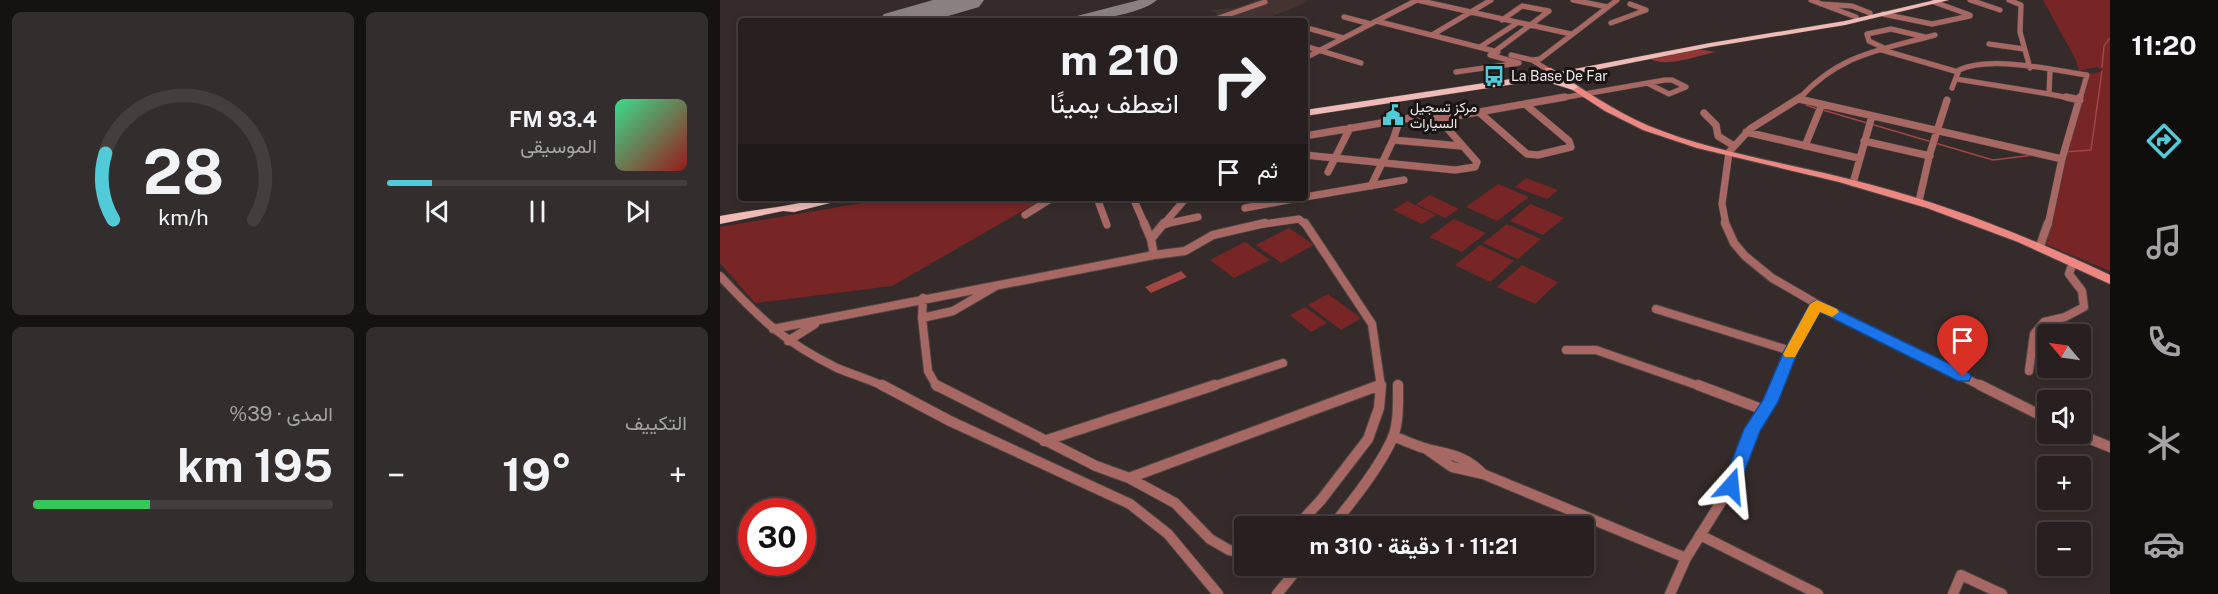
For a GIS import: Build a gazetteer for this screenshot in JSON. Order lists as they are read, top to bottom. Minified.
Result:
{"places":{"bus stop":["La Base De Far"],"public building":["مركز تسجيل السيارات"]},"north":"top left","page":{"tabs":"11:20","turn":["210 m","انعطف يمينًا"],"song":["93.4 FM","الموسيقى"],"then":"ثم","map_buttons":["+","−"],"tile":["التكييف",["المدى · 39%","195 km"]],"heat":["−","19°","+"],"limit":"30","trip":"11:21 · 1 دقيقة · 310 m","gauge":["28","km/h"]}}
